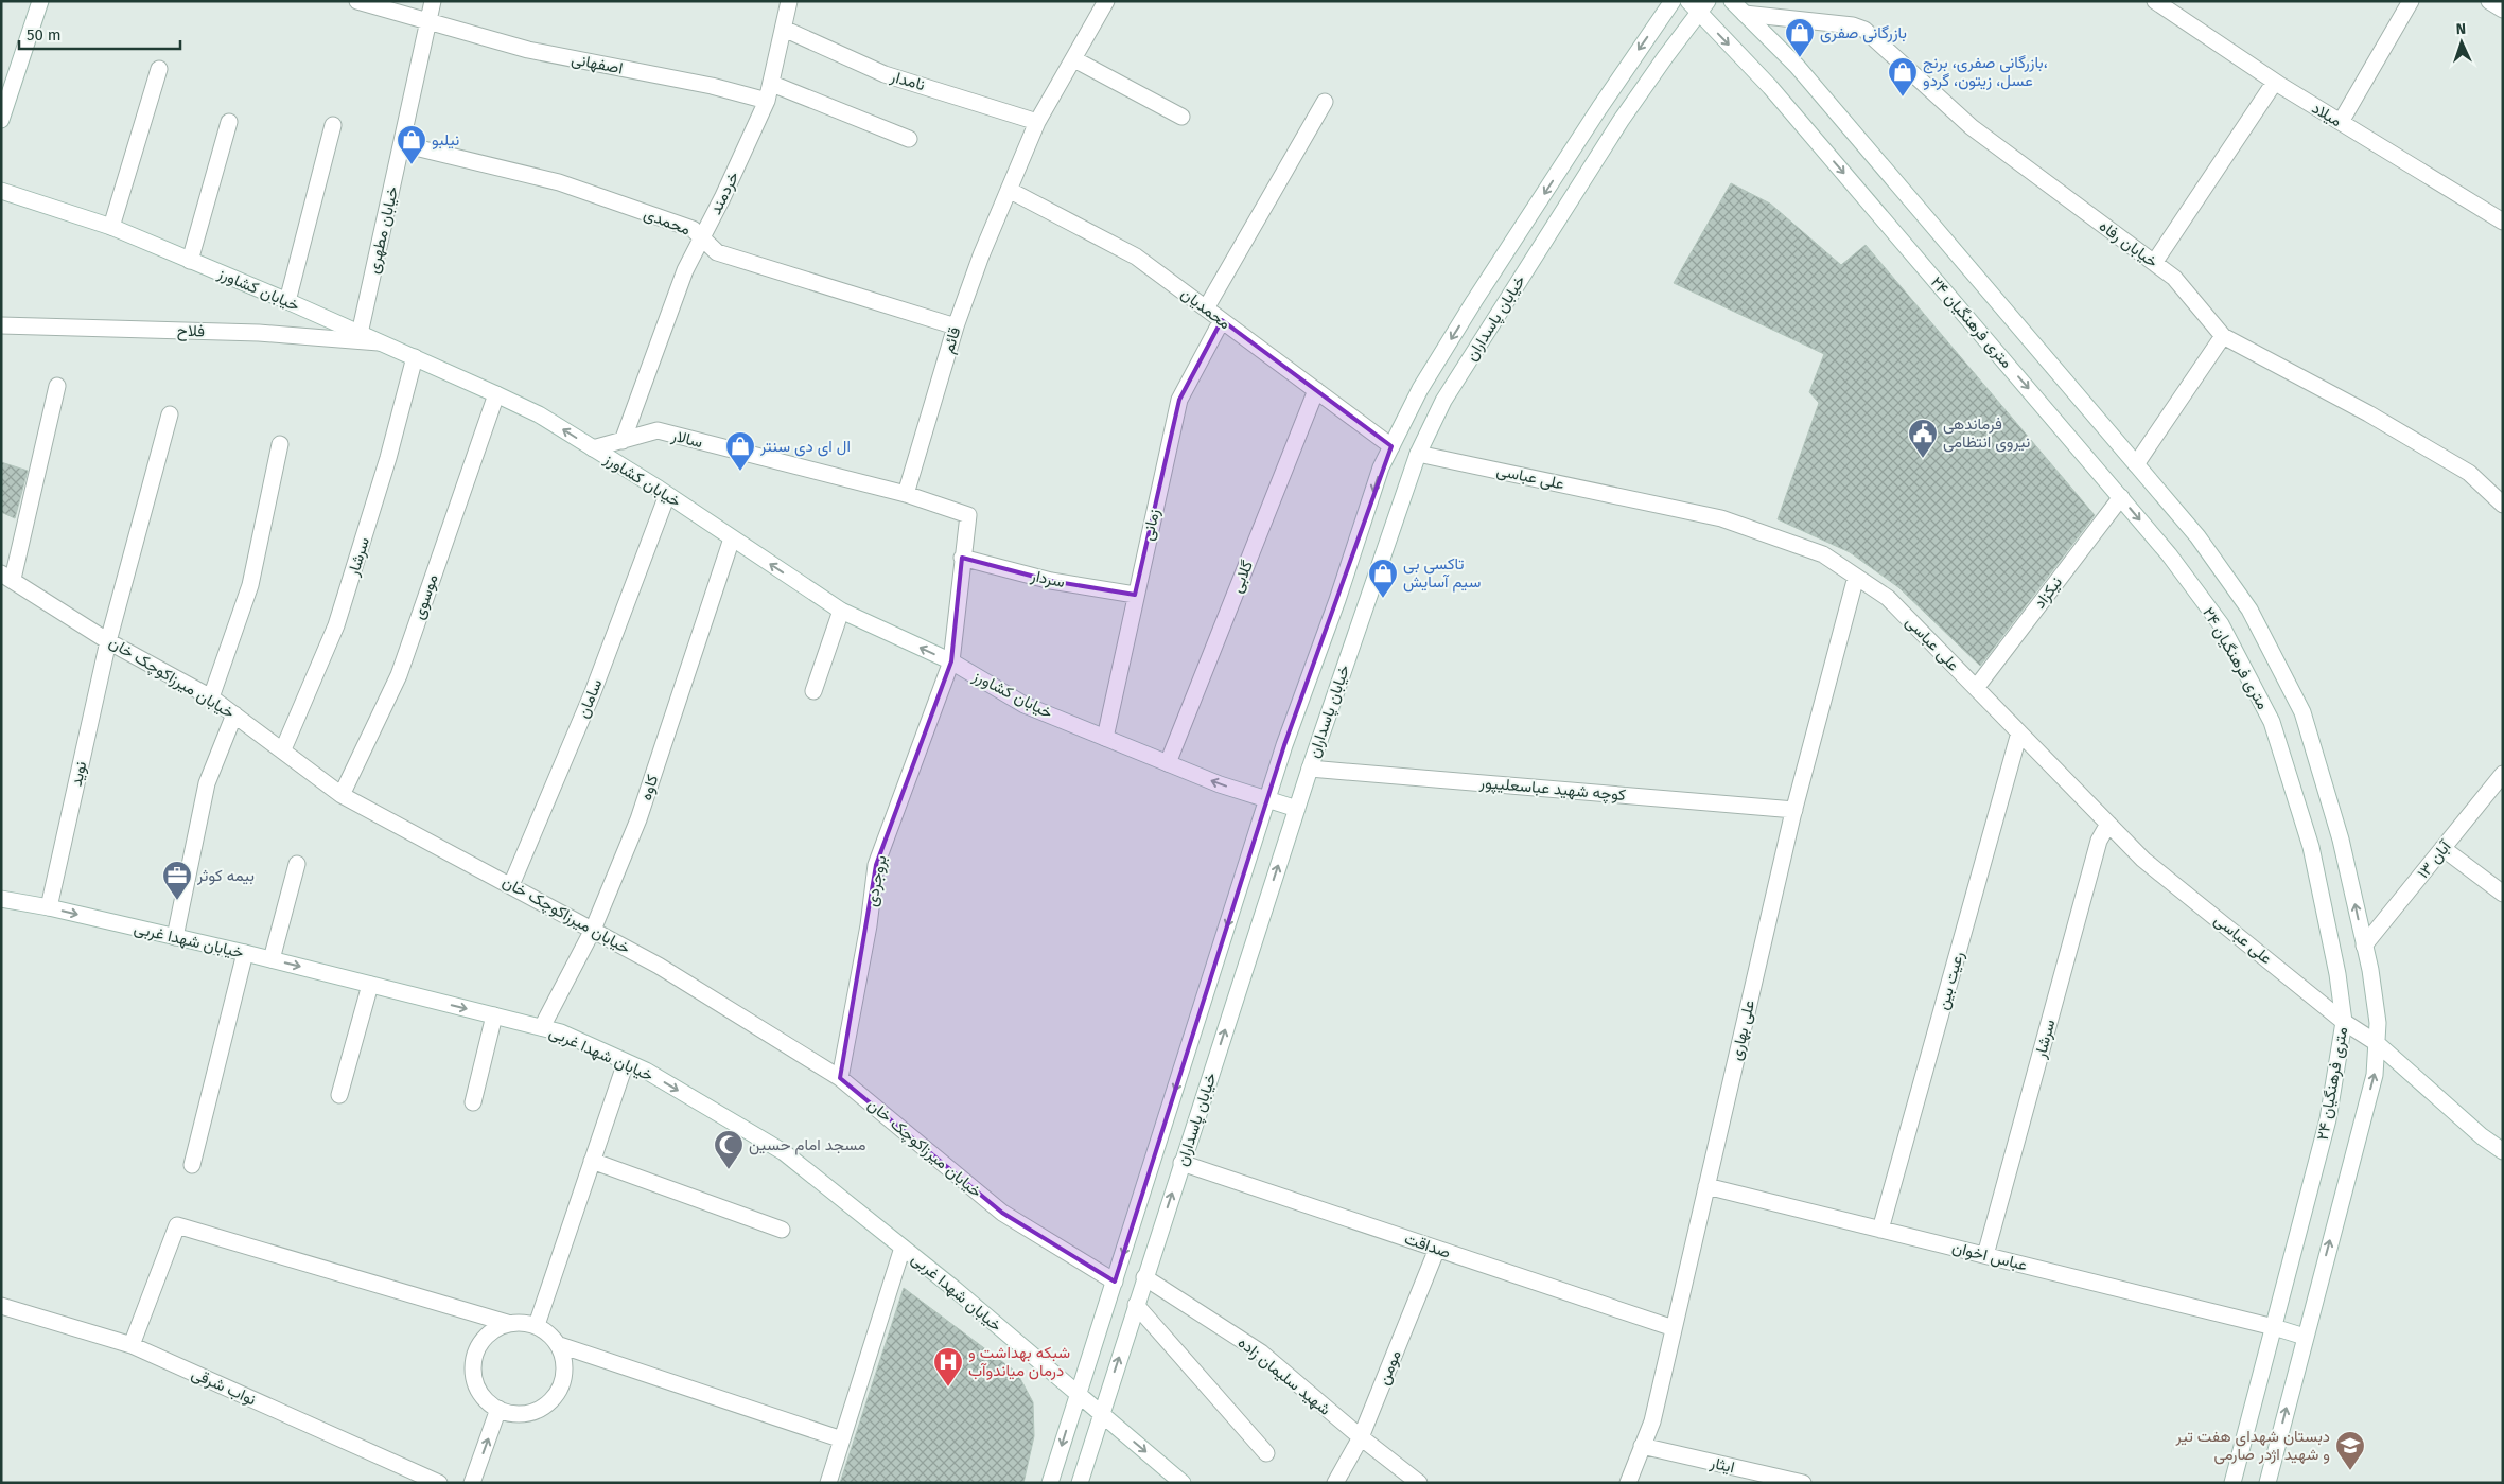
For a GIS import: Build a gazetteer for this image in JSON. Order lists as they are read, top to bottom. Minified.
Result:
{"streets":{"street":["اصفهانی","نامدار","میلاد","خردمند","محمدی","خیابان مطهری","خیابان رفاه","خیابان کشاورز","محمدیان","خیابان پاسداران","۲۴ متری فرهنگیان","فلاح","قائم","سالار","علی عباسی","زمانی","سرشار","گلابی","سردار","نیکزاد","موسوی","خیابان میرزاکوچک خان","سامان","نوید","کاوه","کوچه شهید عباسعلیپور","۱۳ آبان","بروجردی","خیابان شهدا غربی","رعیت بین","علی بهاری","صداقت","عباس اخوان","مومن","شهید سلیمان زاده","نواب شرقی","ایثار"]},"crossings":[["اصفهانی","خردمند"],["اصفهانی","خیابان مطهری"],["نامدار","خردمند"],["نامدار","قائم"],["خردمند","محمدی"],["خردمند","سالار"],["محمدی","خیابان مطهری"],["محمدی","قائم"],["خیابان مطهری","خیابان کشاورز"],["خیابان رفاه","۲۴ متری فرهنگیان"],["خیابان کشاورز","خیابان پاسداران"],["خیابان کشاورز","فلاح"],["خیابان کشاورز","سالار"],["خیابان کشاورز","زمانی"],["خیابان کشاورز","سرشار"],["خیابان کشاورز","گلابی"],["خیابان کشاورز","موسوی"],["خیابان کشاورز","سامان"],["خیابان کشاورز","کاوه"],["خیابان کشاورز","بروجردی"],["محمدیان","خیابان پاسداران"],["محمدیان","قائم"],["محمدیان","زمانی"],["محمدیان","گلابی"],["خیابان پاسداران","۲۴ متری فرهنگیان"],["خیابان پاسداران","علی عباسی"],["خیابان پاسداران","خیابان میرزاکوچک خان"],["خیابان پاسداران","کوچه شهید عباسعلیپور"],["خیابان پاسداران","خیابان شهدا غربی"],["خیابان پاسداران","صداقت"],["خیابان پاسداران","شهید سلیمان زاده"],["۲۴ متری فرهنگیان","علی عباسی"],["۲۴ متری فرهنگیان","نیکزاد"],["۲۴ متری فرهنگیان","۱۳ آبان"],["۲۴ متری فرهنگیان","عباس اخوان"],["قائم","سالار"],["علی عباسی","سرشار"],["علی عباسی","نیکزاد"],["علی عباسی","رعیت بین"],["علی عباسی","علی بهاری"],["زمانی","سردار"],["سرشار","خیابان میرزاکوچک خان"],["سرشار","عباس اخوان"],["موسوی","خیابان میرزاکوچک خان"],["خیابان میرزاکوچک خان","سامان"],["خیابان میرزاکوچک خان","نوید"],["خیابان میرزاکوچک خان","کاوه"],["خیابان میرزاکوچک خان","بروجردی"],["نوید","خیابان شهدا غربی"],["کاوه","خیابان شهدا غربی"],["کوچه شهید عباسعلیپور","علی بهاری"],["رعیت بین","عباس اخوان"],["علی بهاری","صداقت"],["علی بهاری","عباس اخوان"],["علی بهاری","ایثار"],["صداقت","مومن"],["مومن","شهید سلیمان زاده"]],"places":{"shop":["بازرگانی صفری","بازرگانی صفری، برنج، عسل، زیتون، گردو","نیلبو","ال ای دی سنتر","تاکسی بی سیم آسایش"],"public building":["فرماندهی نیروی انتظامی"],"office":["بیمه کوثر"],"mosque":["مسجد امام حسین"],"hospital":["شبکه بهداشت و درمان میاندوآب"],"school or university":["دبستان شهدای هفت تیر و شهید اژدر صارمی"]},"scale_bar":"50 m","north":"top"}
